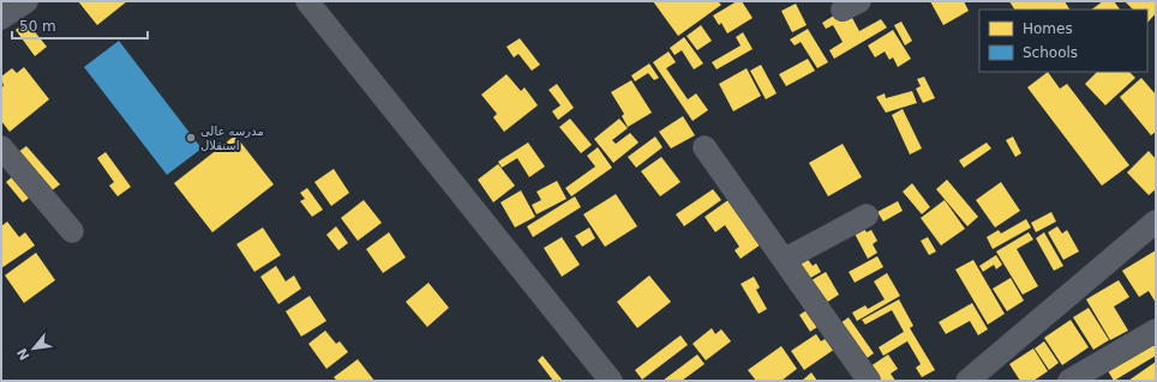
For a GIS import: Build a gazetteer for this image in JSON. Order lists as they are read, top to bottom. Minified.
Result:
{"places":["مدرسه عالی استقلال"],"legend":["Homes","Schools"],"scale_bar":"50 m","north":"bottom left"}
